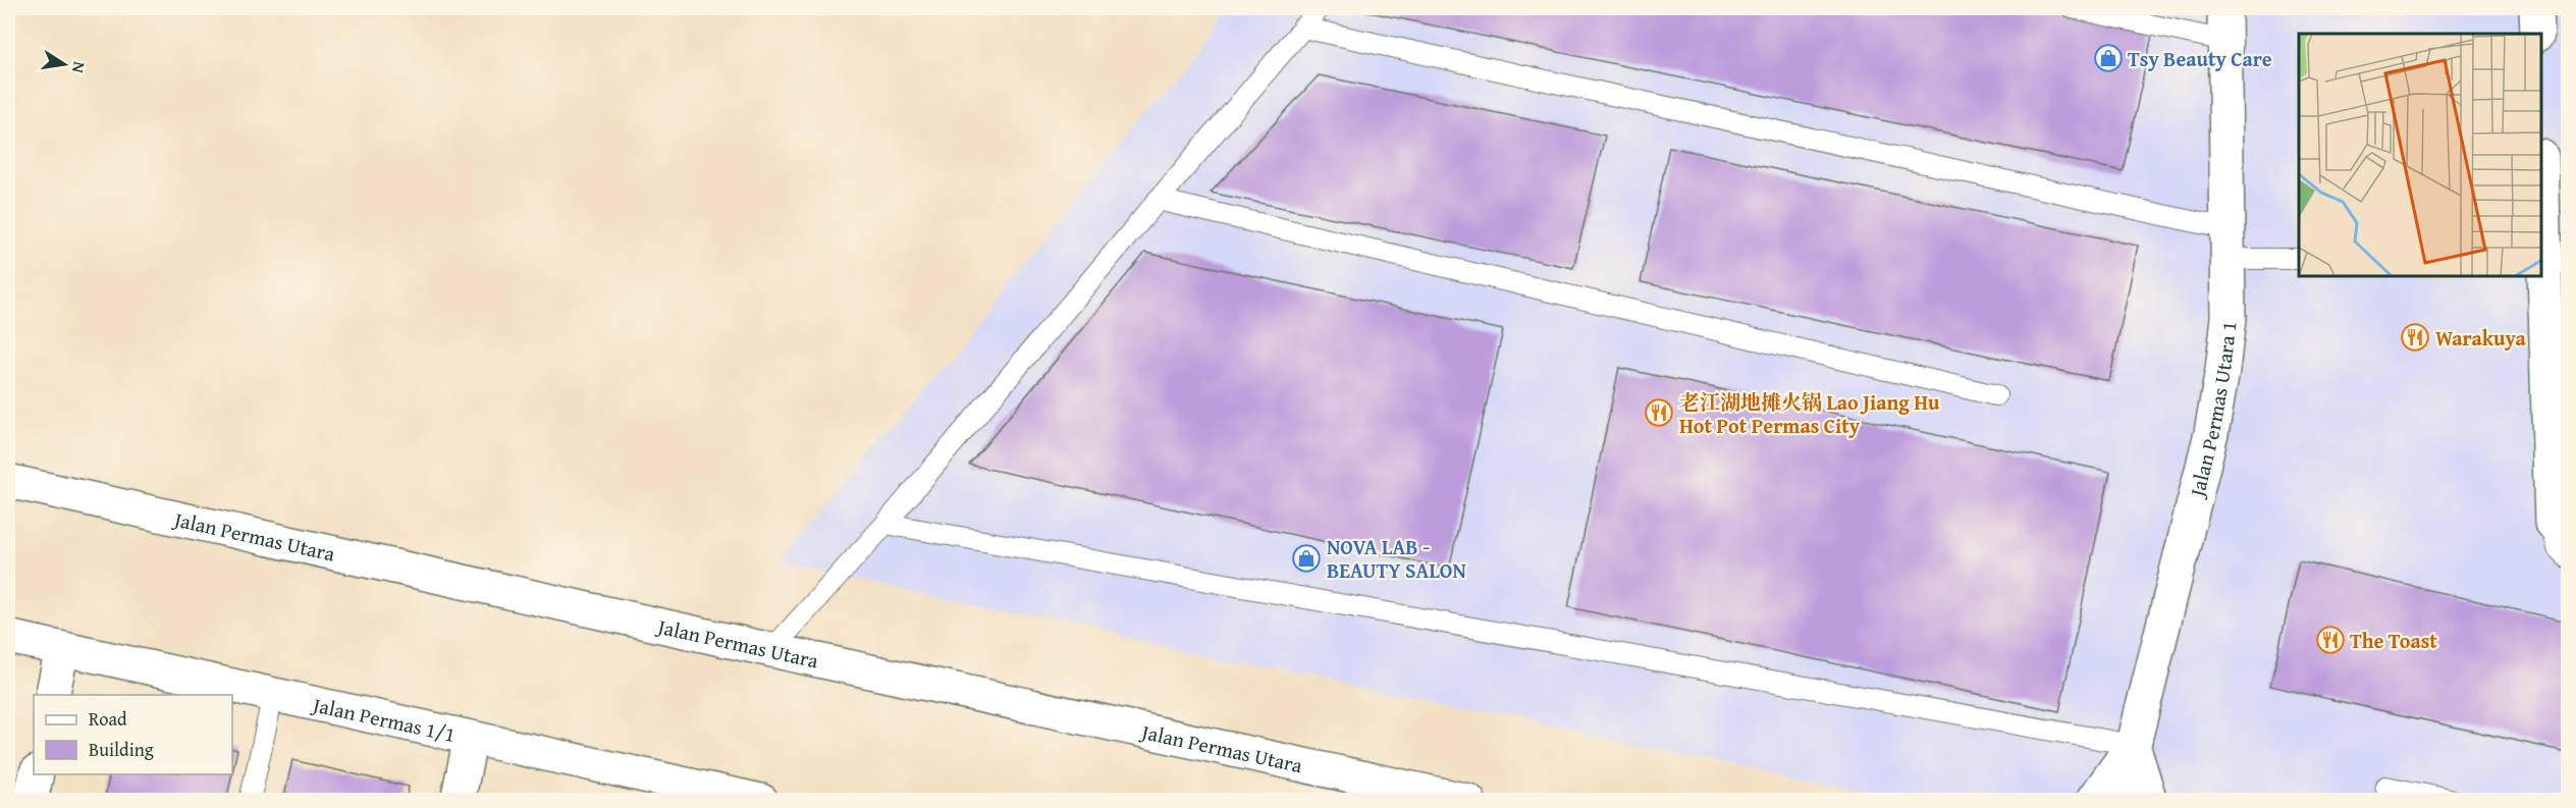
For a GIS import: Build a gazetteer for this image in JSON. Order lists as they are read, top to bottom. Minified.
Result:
{"streets":{"street":["Jalan Permas Utara 1","Jalan Permas Utara","Jalan Permas 1/1"]},"places":{"shop":["Tsy Beauty Care","NOVA LAB - BEAUTY SALON"],"restaurant":["Warakuya","老江湖地摊火锅 Lao Jiang Hu Hot Pot Permas City","The Toast"]},"legend":["Road","Building"],"north":"right"}
